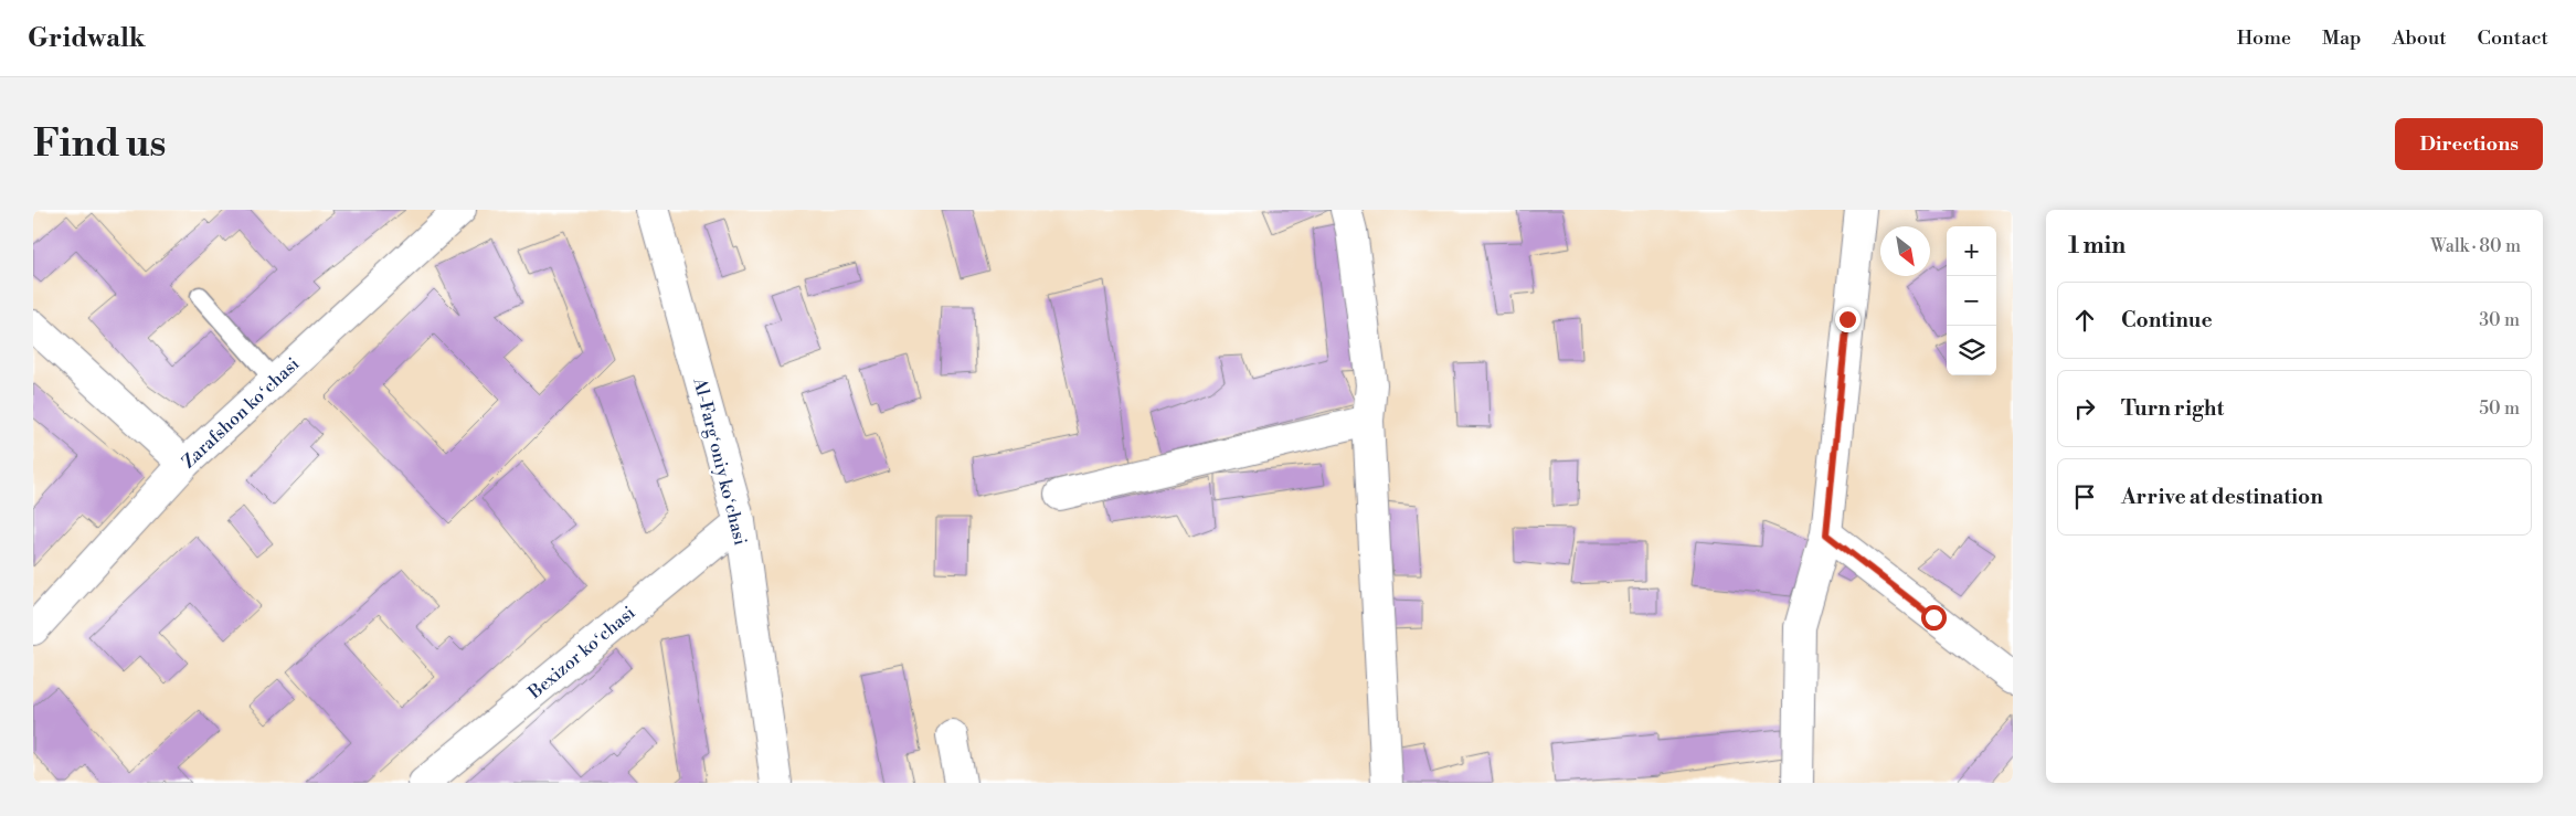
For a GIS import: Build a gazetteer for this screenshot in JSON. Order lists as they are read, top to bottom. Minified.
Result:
{"streets":{"street":["Zarafshon koʻchasi","Al-Fargʻoniy koʻchasi","Bexizor koʻchasi"]},"crossings":[["Al-Fargʻoniy koʻchasi","Bexizor koʻchasi"]],"north":"bottom right","page":{"header":"Gridwalk","nav":["Home","Map","About","Contact"],"buttons":"Directions","title":"Find us","heading":["1 min","Walk · 80 m"],"map_buttons":["+","−"],"list":[["Continue","30 m"],["Turn right","50 m"],"Arrive at destination"]}}
